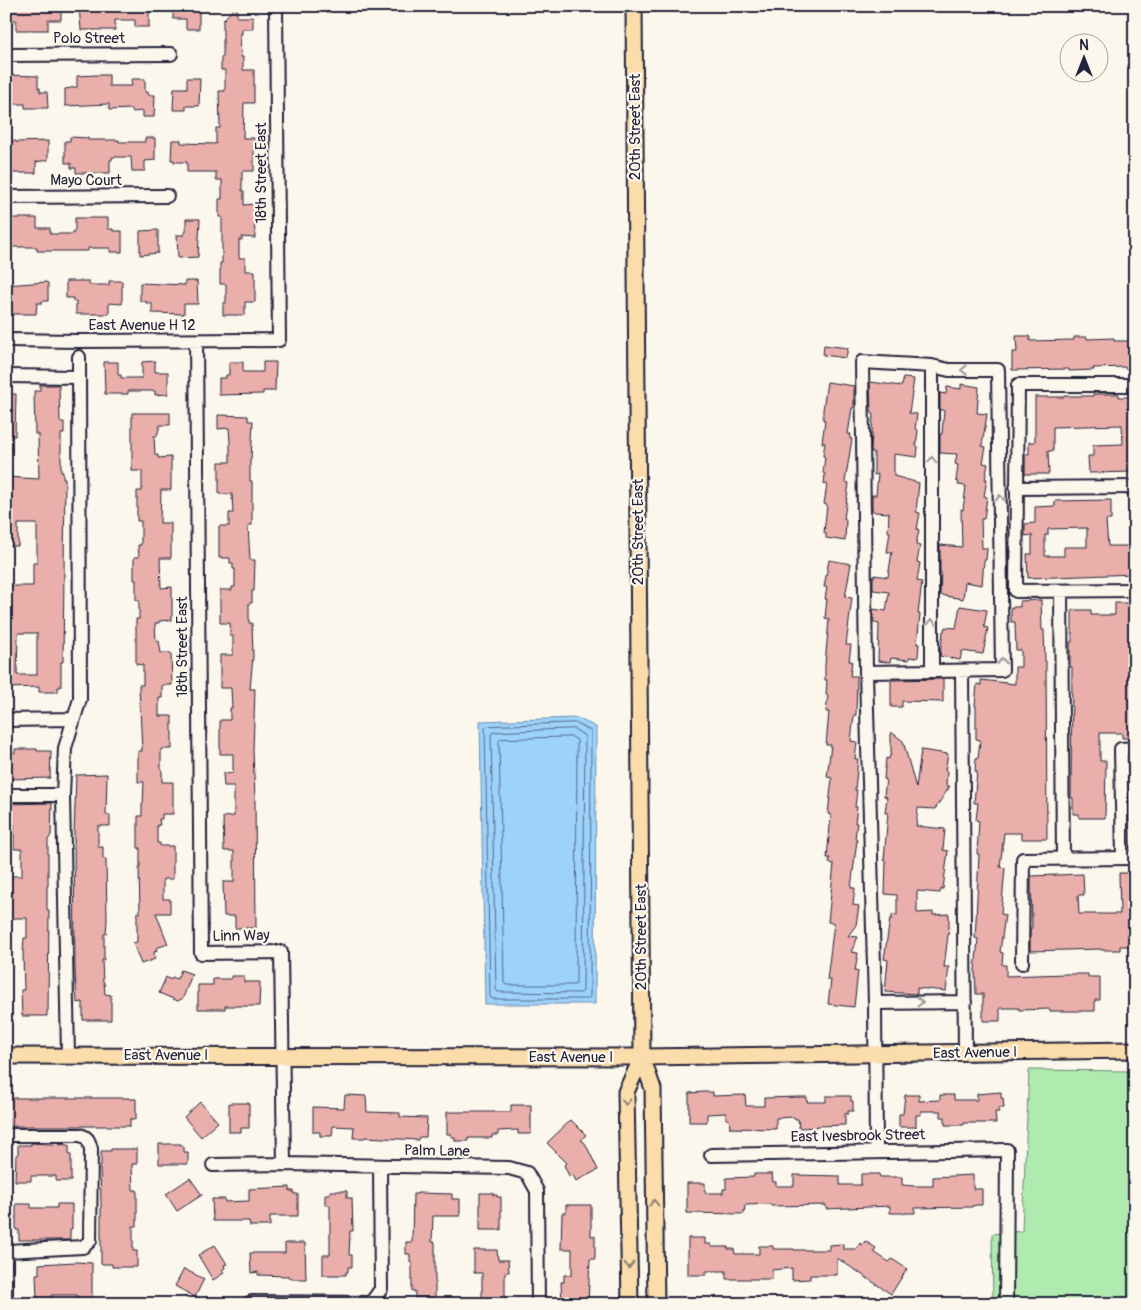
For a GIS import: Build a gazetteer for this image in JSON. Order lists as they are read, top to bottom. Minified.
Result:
{"streets":{"main road":["20th Street East","East Avenue I"],"street":["Polo Street","18th Street East","Mayo Court","East Avenue H 12","Linn Way","East Ivesbrook Street","Palm Lane"]},"crossings":[["20th Street East","East Avenue I"],["18th Street East","East Avenue H 12"],["18th Street East","Linn Way"],["Linn Way","East Avenue I"]],"north":"top"}
